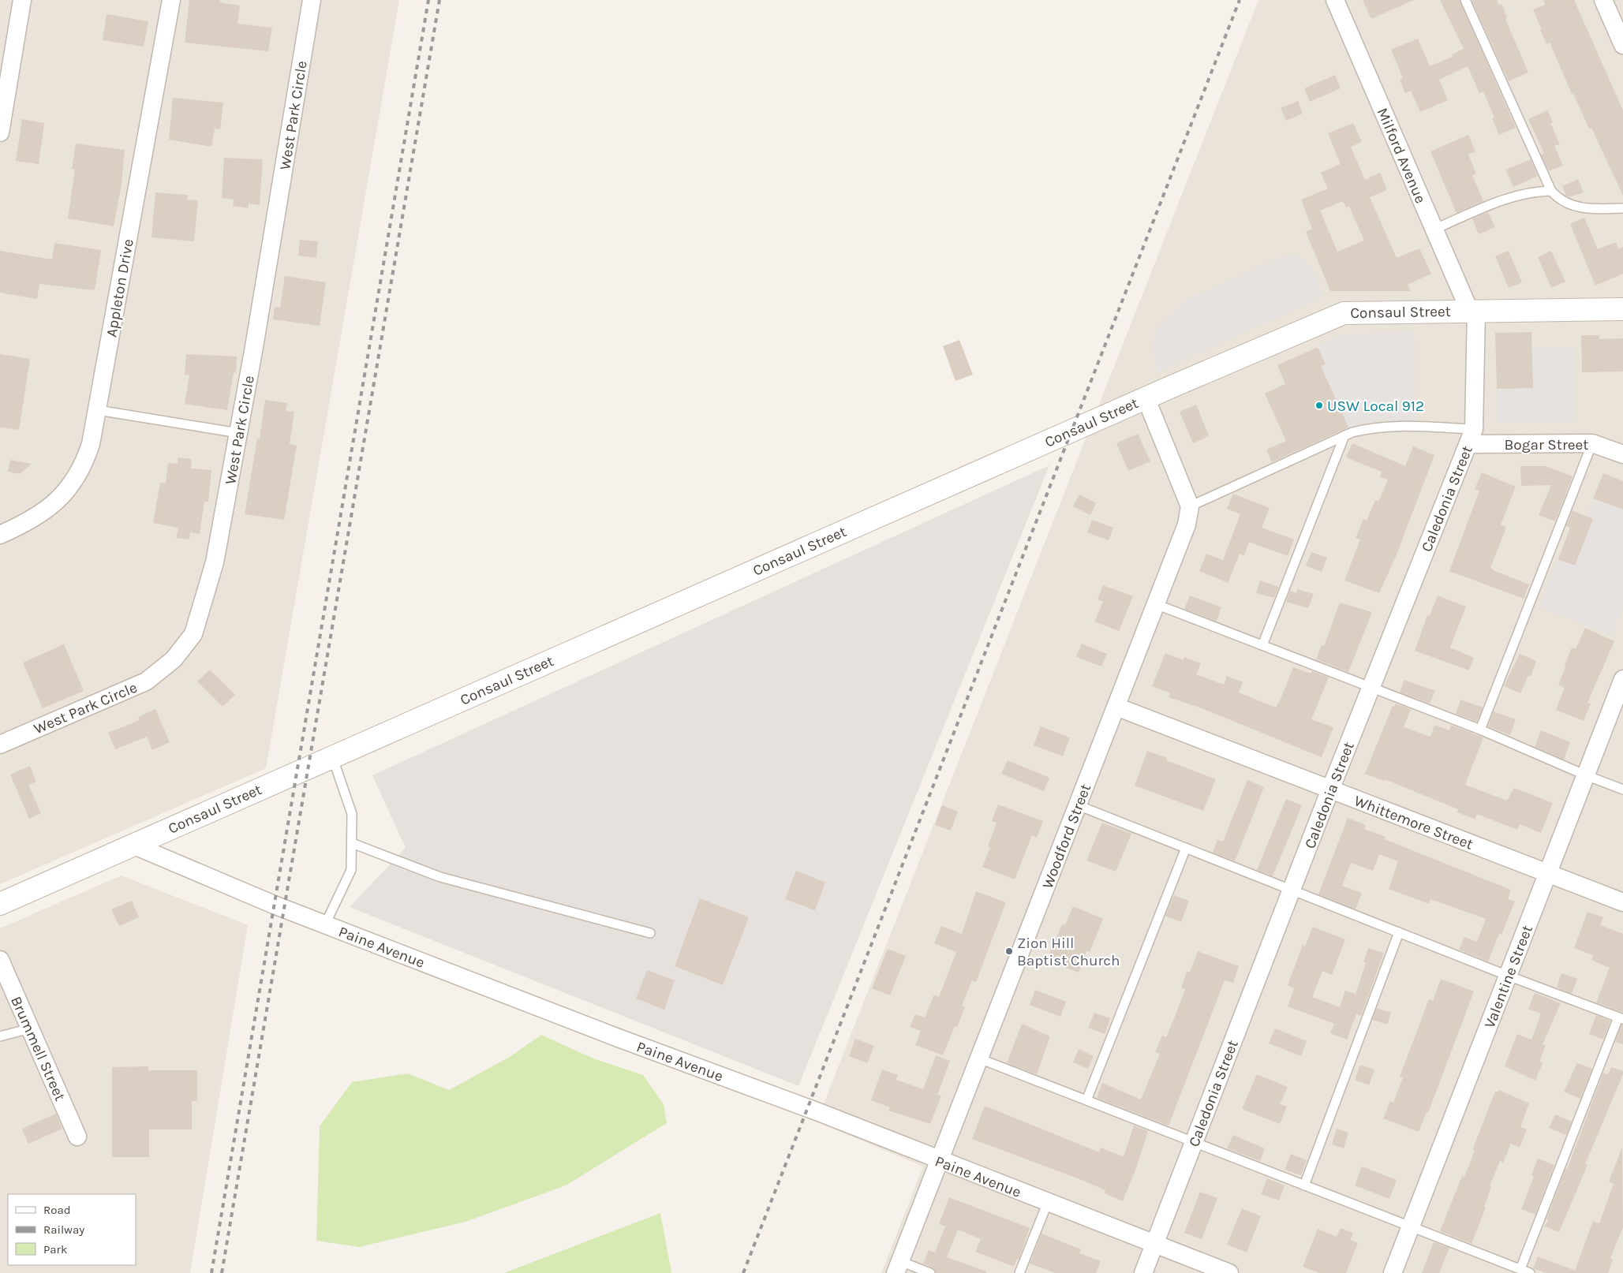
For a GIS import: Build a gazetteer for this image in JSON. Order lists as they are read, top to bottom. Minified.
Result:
{"streets":{"street":["West Park Circle","Milford Avenue","Appleton Drive","Consaul Street","Bogar Street","Caledonia Street","Whittemore Street","Woodford Street","Paine Avenue","Valentine Street","Brummell Street"]},"crossings":[["Milford Avenue","Consaul Street"],["Milford Avenue","Caledonia Street"],["Consaul Street","Caledonia Street"],["Consaul Street","Paine Avenue"],["Bogar Street","Caledonia Street"],["Caledonia Street","Whittemore Street"],["Caledonia Street","Paine Avenue"],["Whittemore Street","Woodford Street"],["Whittemore Street","Valentine Street"],["Woodford Street","Paine Avenue"]],"places":["USW Local 912","Zion Hill Baptist Church"],"legend":["Road","Railway","Park"]}
